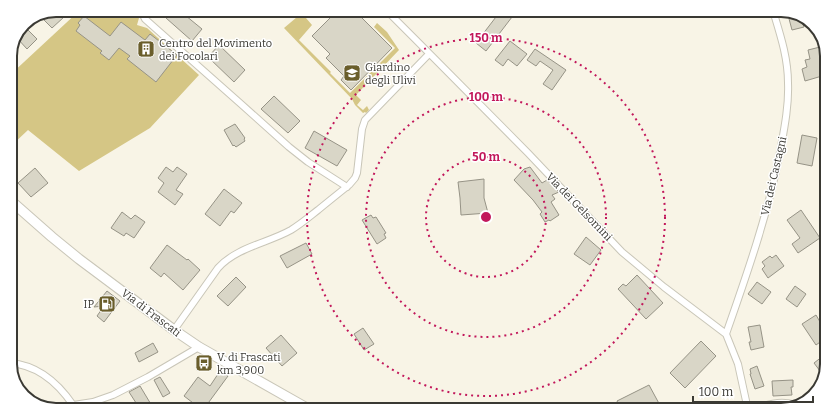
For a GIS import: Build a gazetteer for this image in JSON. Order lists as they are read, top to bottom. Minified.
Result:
{"streets":{"main road":["Via di Frascati"],"street":["Via dei Castagni","Via dei Gelsomini"]},"crossings":[["Via dei Castagni","Via dei Gelsomini"]],"places":{"building":["Centro del Movimento dei Focolari"],"school or university":["Giardino degli Ulivi"],"fuel station":["IP"],"bus stop":["V. di Frascati km 3,900"]},"scale_bar":"100 m","rings":["150 m","100 m","50 m"]}
